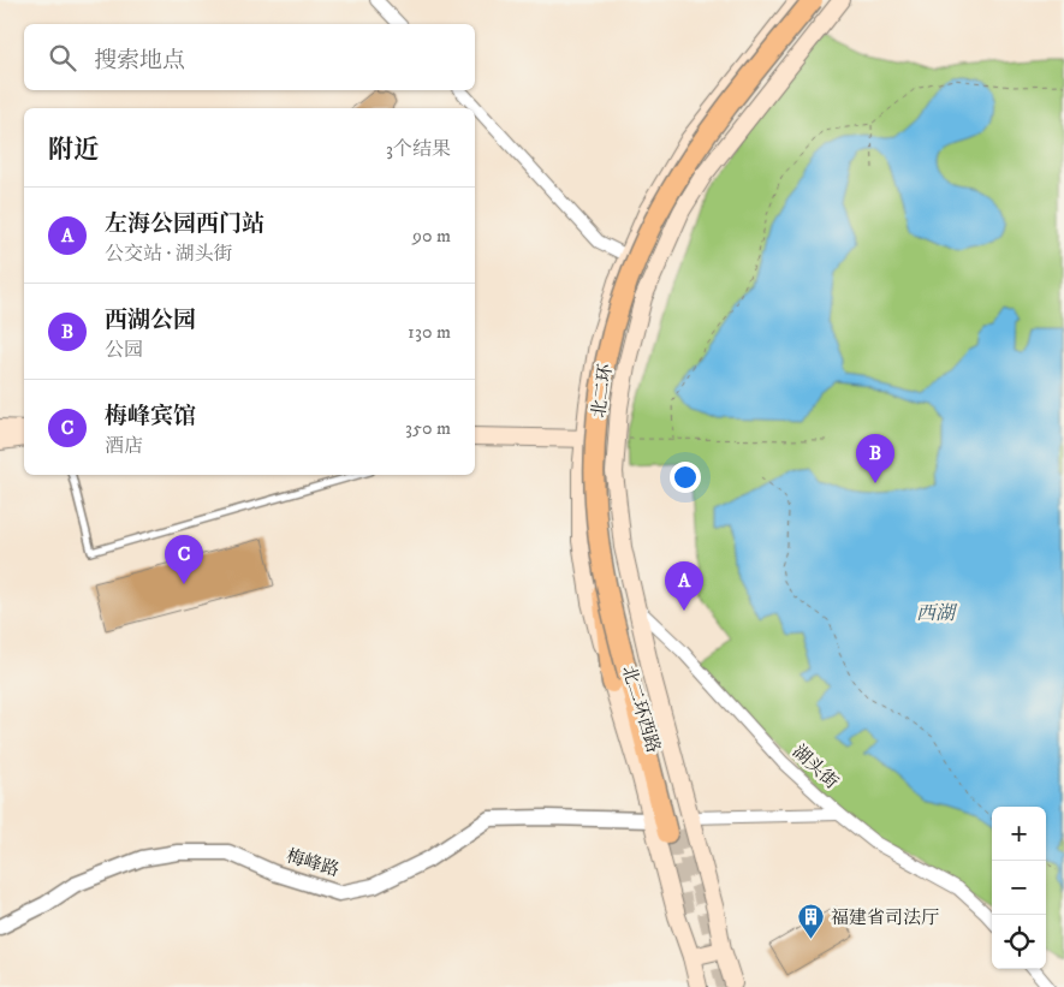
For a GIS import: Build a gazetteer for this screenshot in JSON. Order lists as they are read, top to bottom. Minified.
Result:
{"streets":{"highway":["北二环"],"main road":["北二环西路"],"street":["湖头街","梅峰路"]},"crossings":[["北二环","北二环西路"],["北二环西路","湖头街"],["北二环西路","梅峰路"]],"water":["西湖"],"places":{"building":["福建省司法厅"]},"page":{"search":"搜索地点","heading":["附近","3个结果"],"list":[{"mark":"A","name":"左海公园西门站","note":"公交站 · 湖头街","value":"90 m"},{"mark":"B","name":"西湖公园","note":"公园","value":"130 m"},{"mark":"C","name":"梅峰宾馆","note":"酒店","value":"350 m"}],"pins":["B","C","A"],"map_buttons":["+","−"]}}
